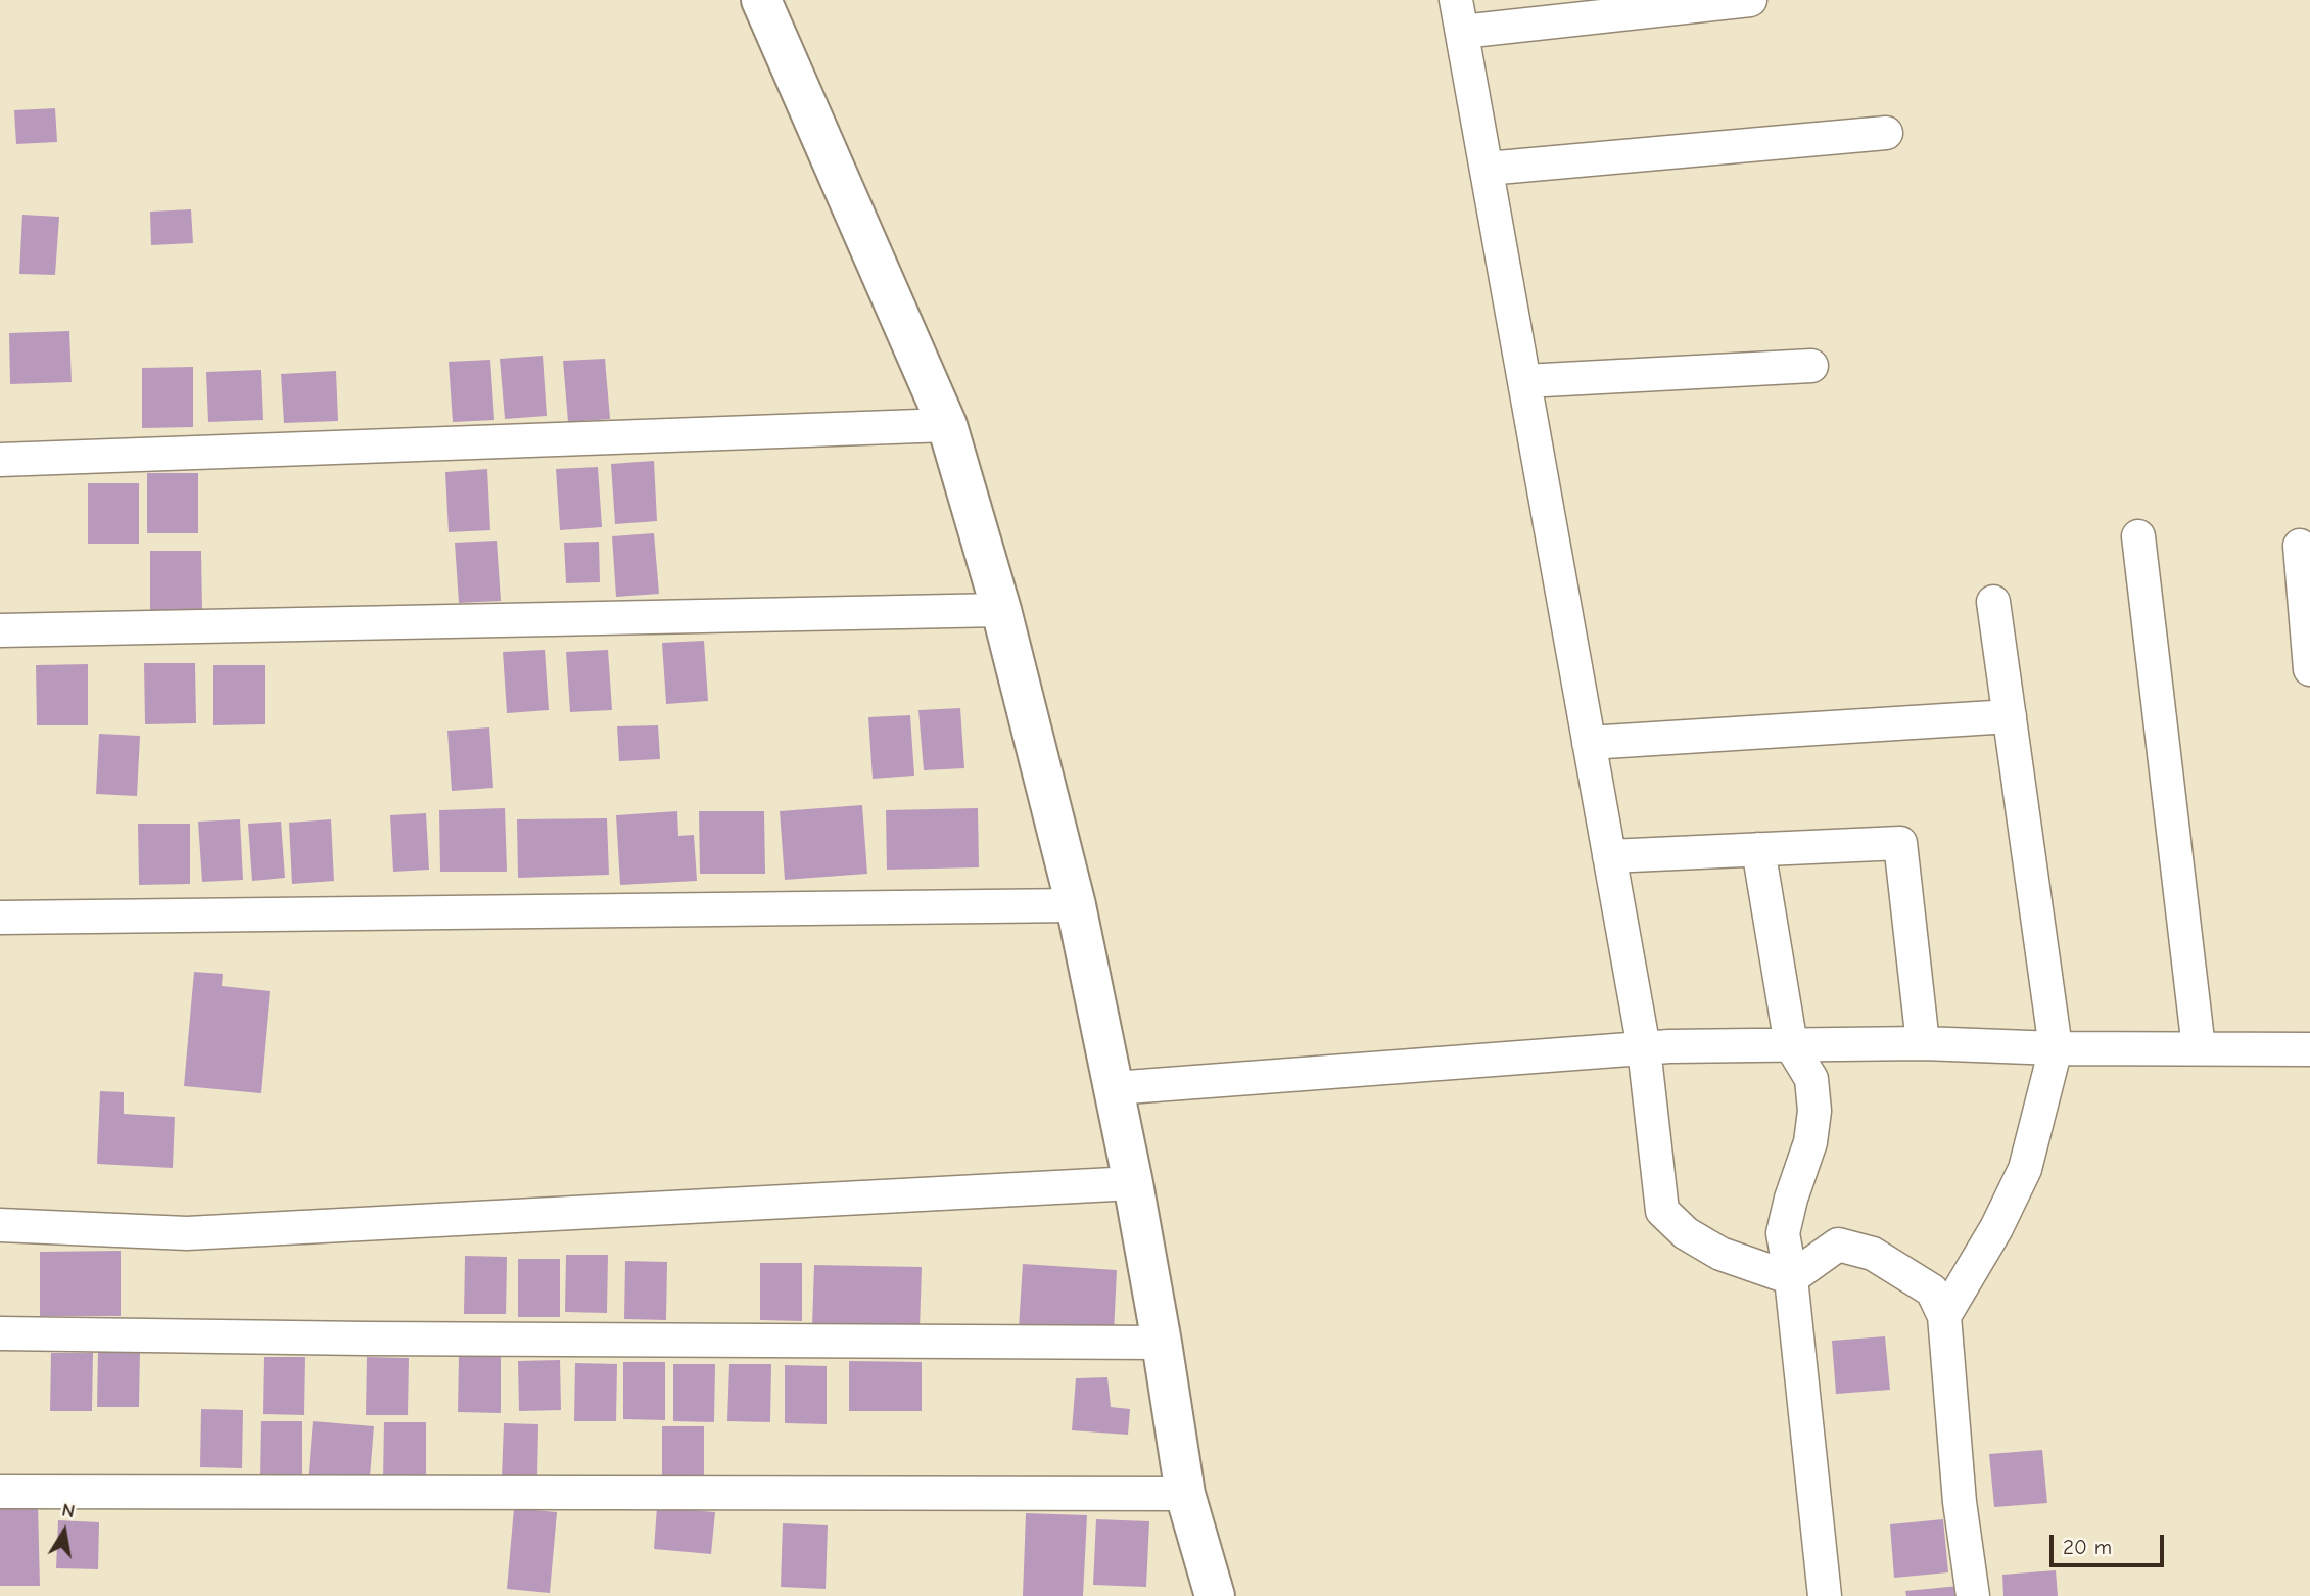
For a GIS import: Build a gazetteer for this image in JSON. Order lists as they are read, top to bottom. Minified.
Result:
{"scale_bar":"20 m","north":"top"}
